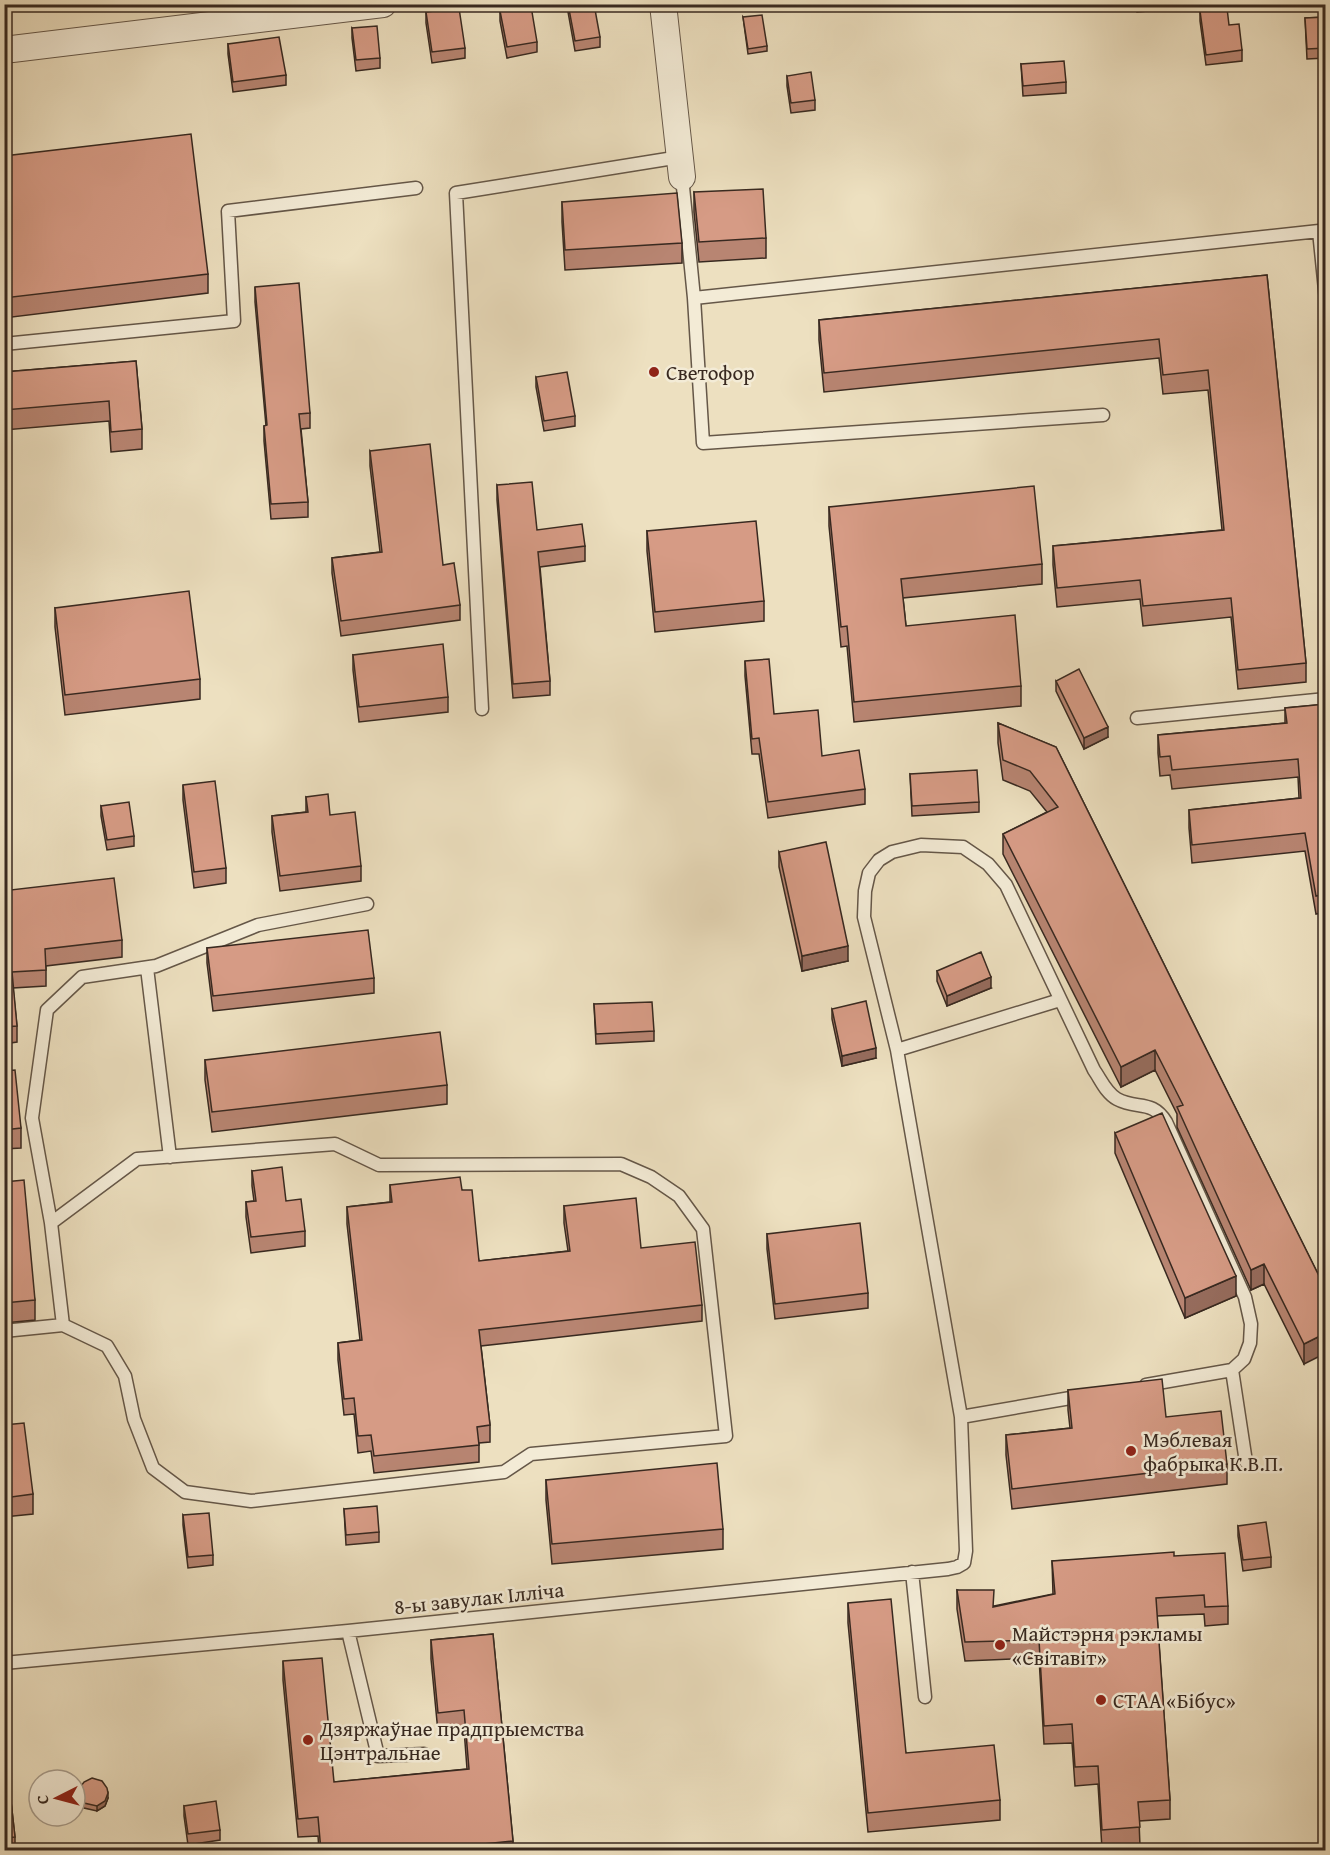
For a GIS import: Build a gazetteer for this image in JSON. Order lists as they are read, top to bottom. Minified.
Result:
{"streets":{"lane":["8-ы завулак Ілліча"]},"places":["Светофор","Мэблевая фабрыка К.В.П.","Майстэрня рэкламы «Світавіт»","СТАА «Бібус»","Дзяржаўнае прадпрыемства Цэнтральнае"],"north":"left"}
